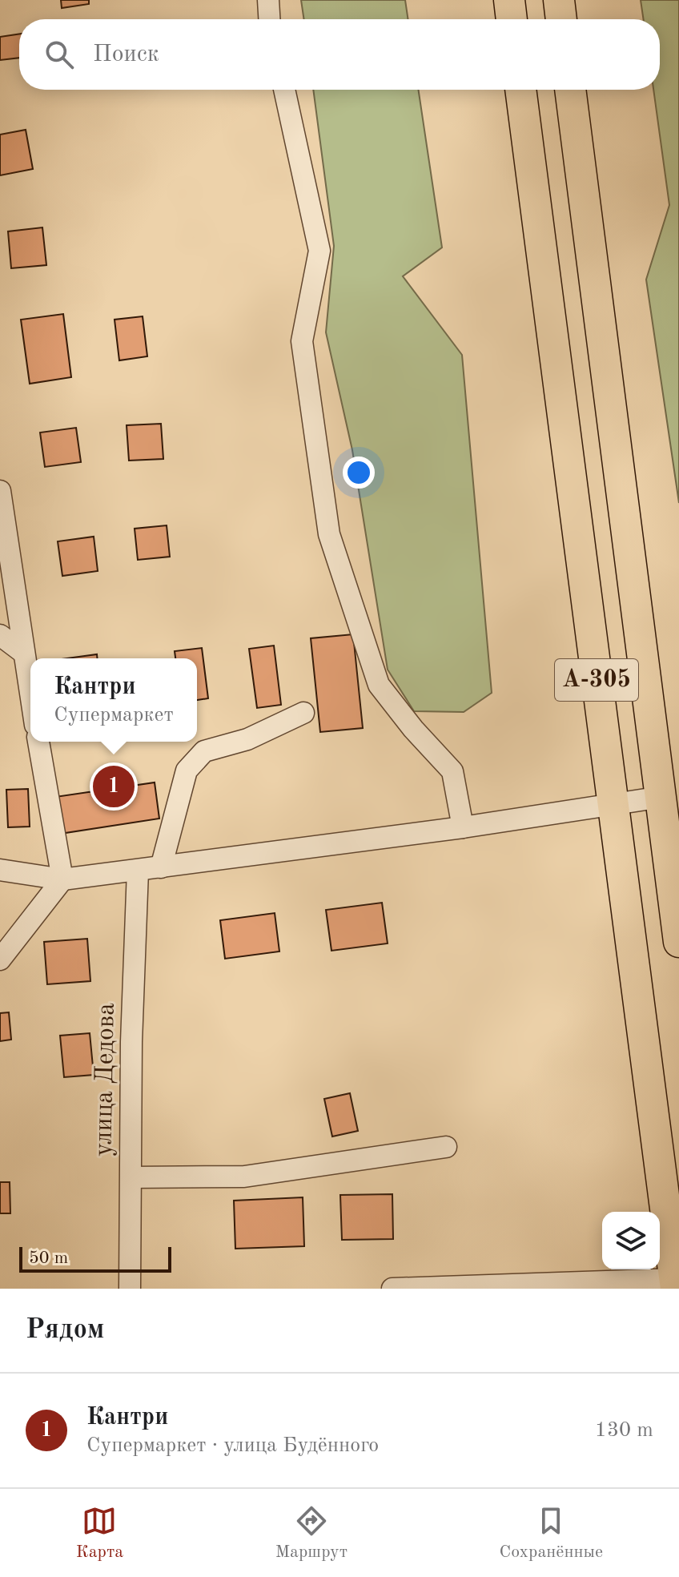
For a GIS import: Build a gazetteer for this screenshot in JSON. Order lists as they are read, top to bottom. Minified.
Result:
{"streets":{"highway":["А-305"],"street":["улица Дедова"]},"scale_bar":"50 m","page":{"search":"Поиск","popup":["Кантри","Супермаркет"],"pins":"1","scale":"50 m","heading":"Рядом","list":[{"mark":"1","name":"Кантри","note":"Супермаркет · улица Будённого","value":"130 m"}],"nav":["Карта","Маршрут","Сохранённые"]}}
